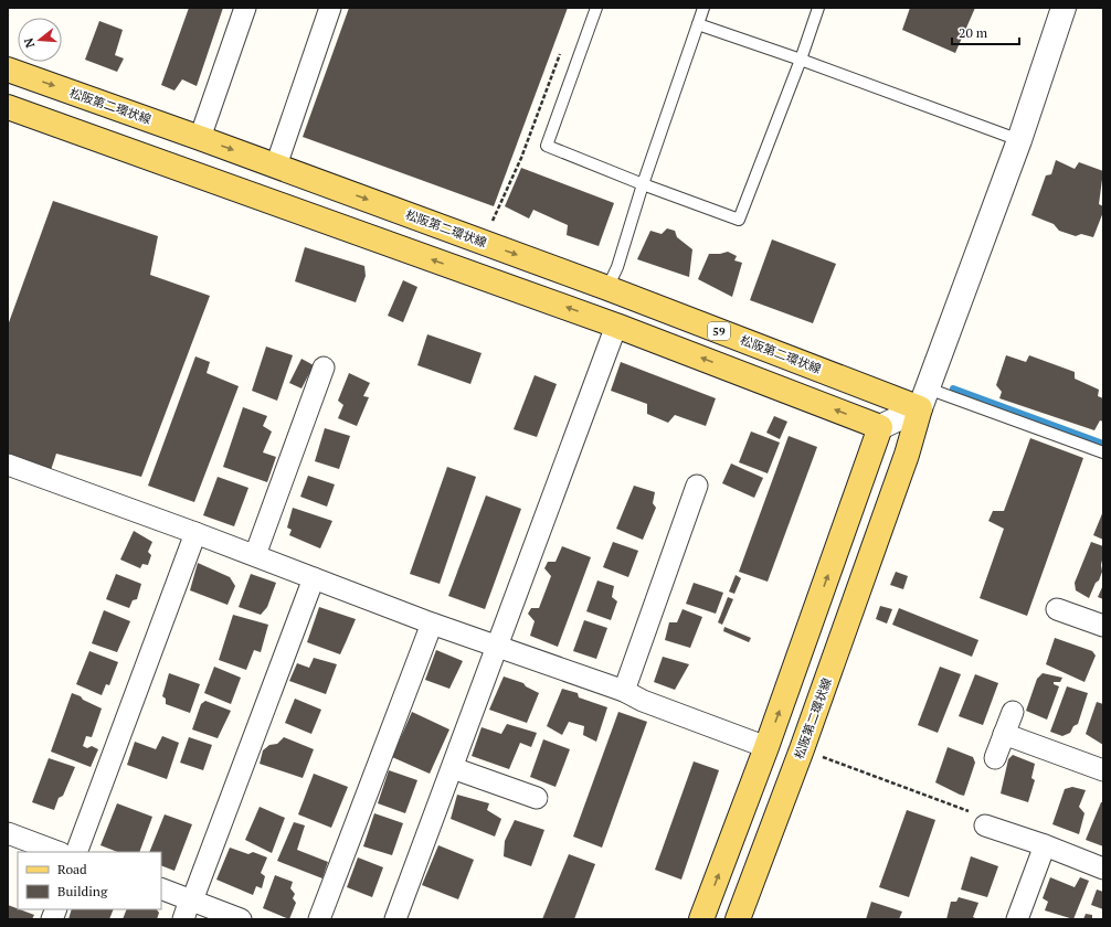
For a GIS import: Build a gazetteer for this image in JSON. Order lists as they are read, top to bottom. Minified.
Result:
{"streets":{"main road":["松阪第二環状線","59"]},"legend":["Road","Building"],"scale_bar":"20 m","north":"left"}
